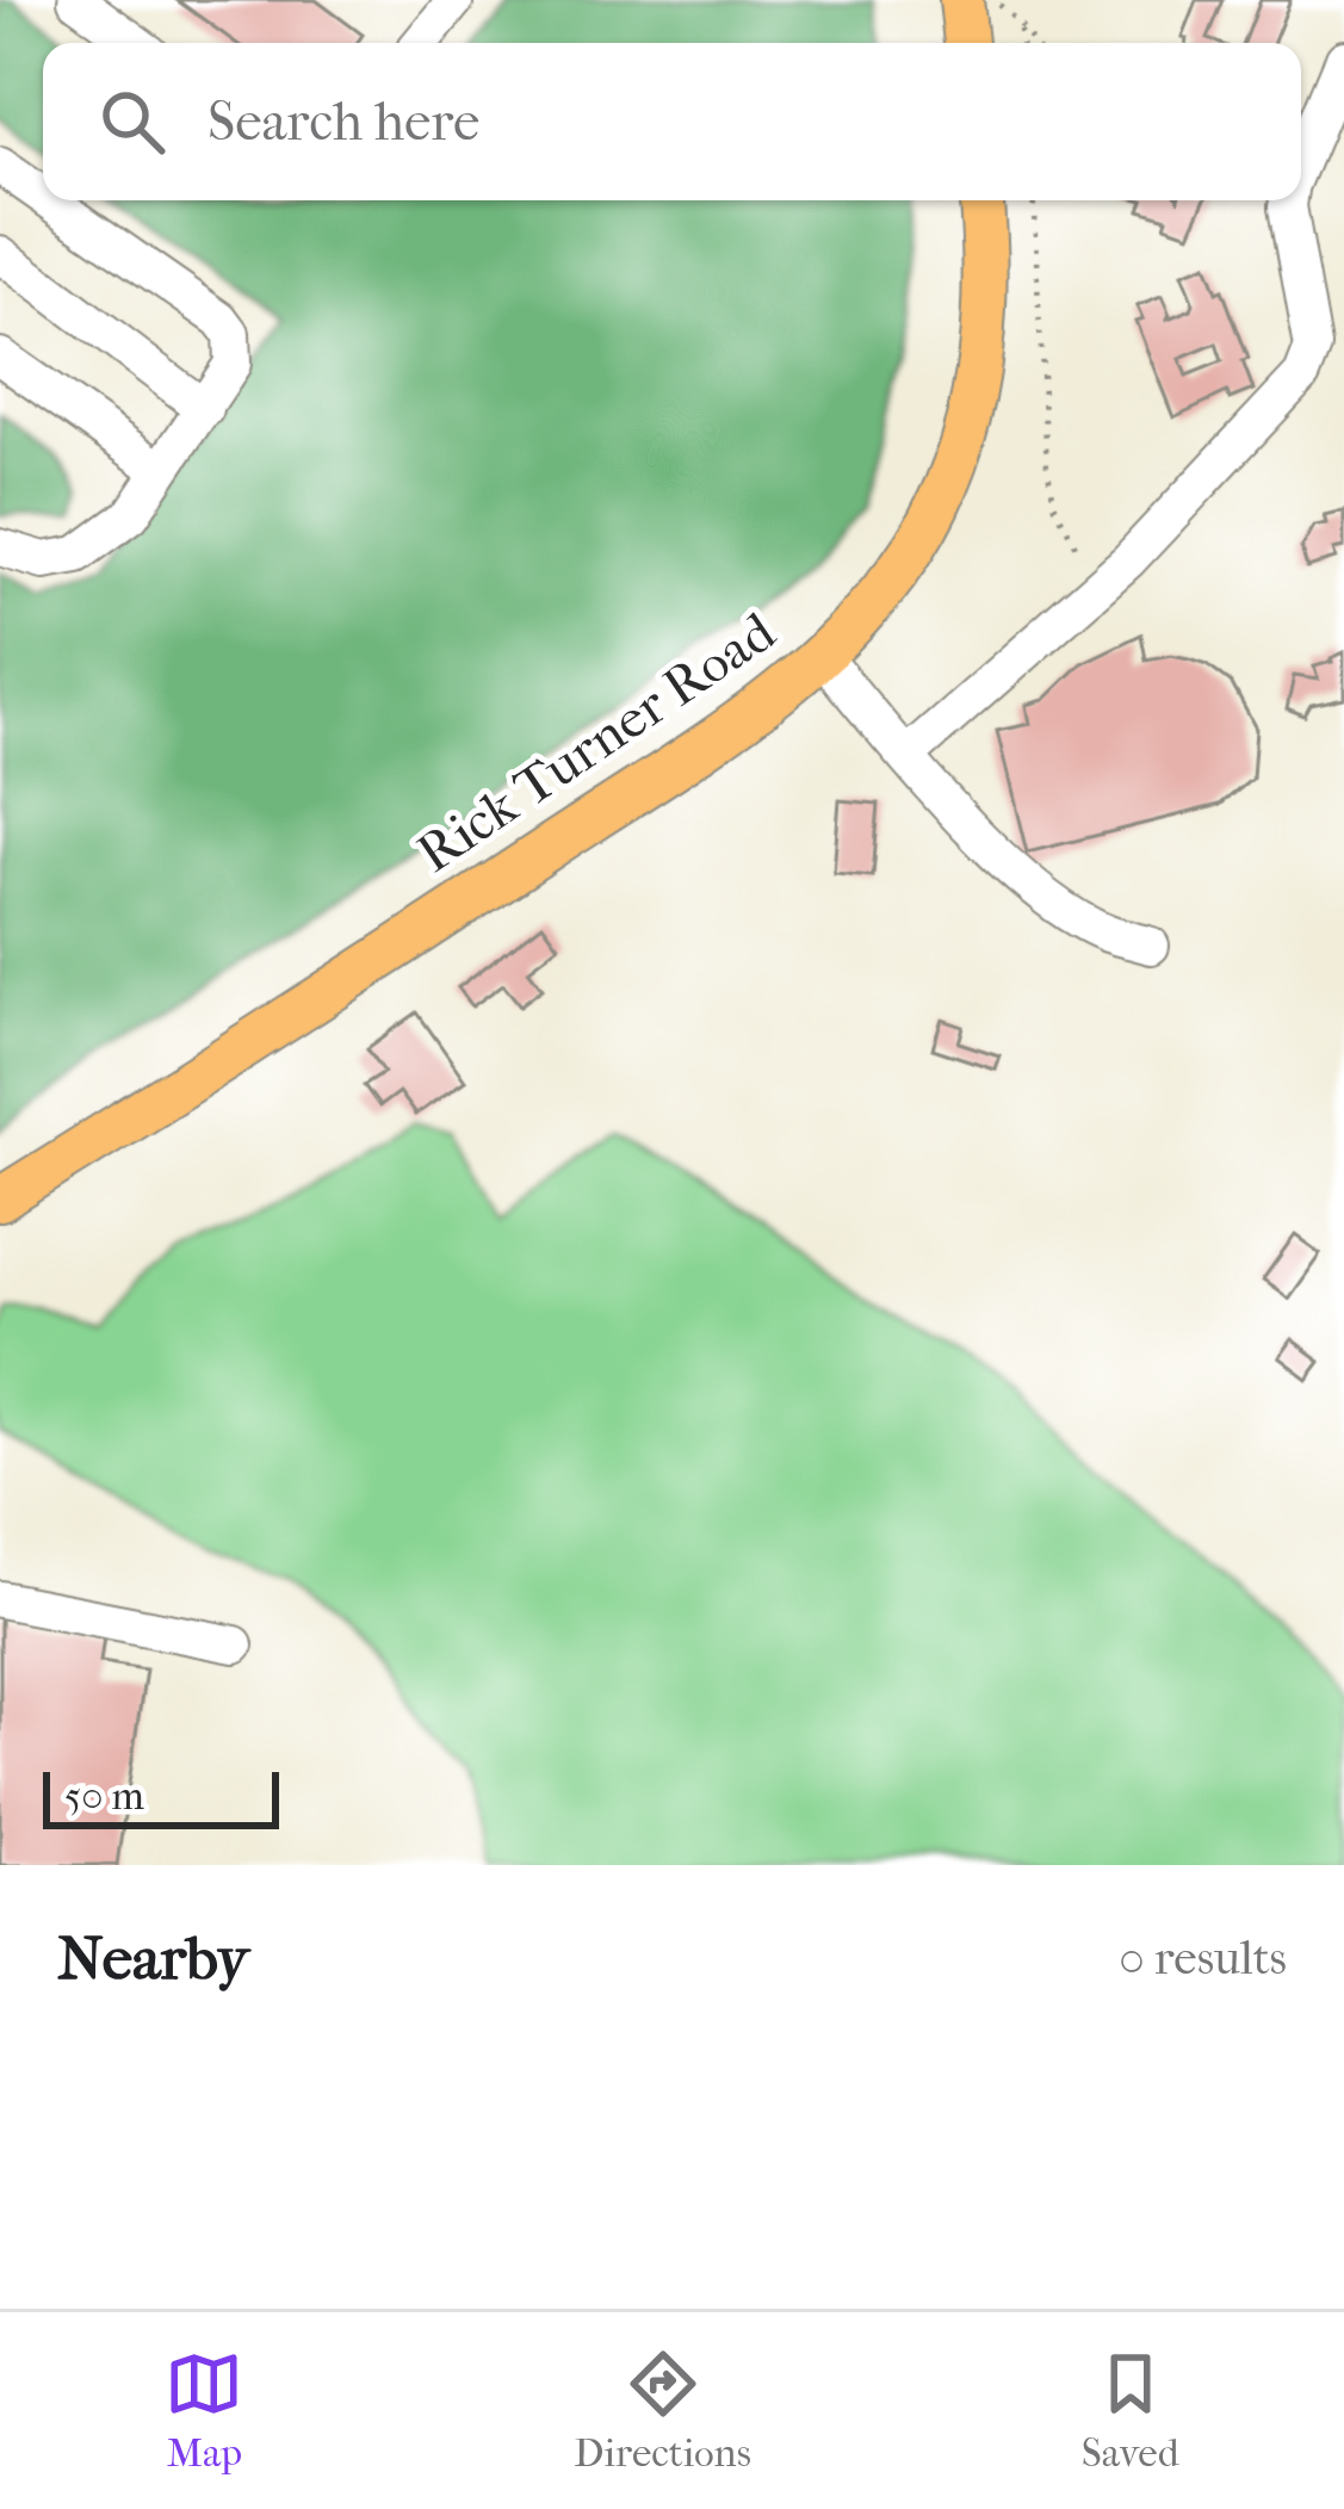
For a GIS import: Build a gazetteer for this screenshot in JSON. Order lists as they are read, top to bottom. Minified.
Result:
{"streets":{"main road":["Rick Turner Road"]},"scale_bar":"50 m","page":{"search":"Search here","scale":"50 m","heading":["Nearby","0 results"],"nav":["Map","Directions","Saved"]}}
